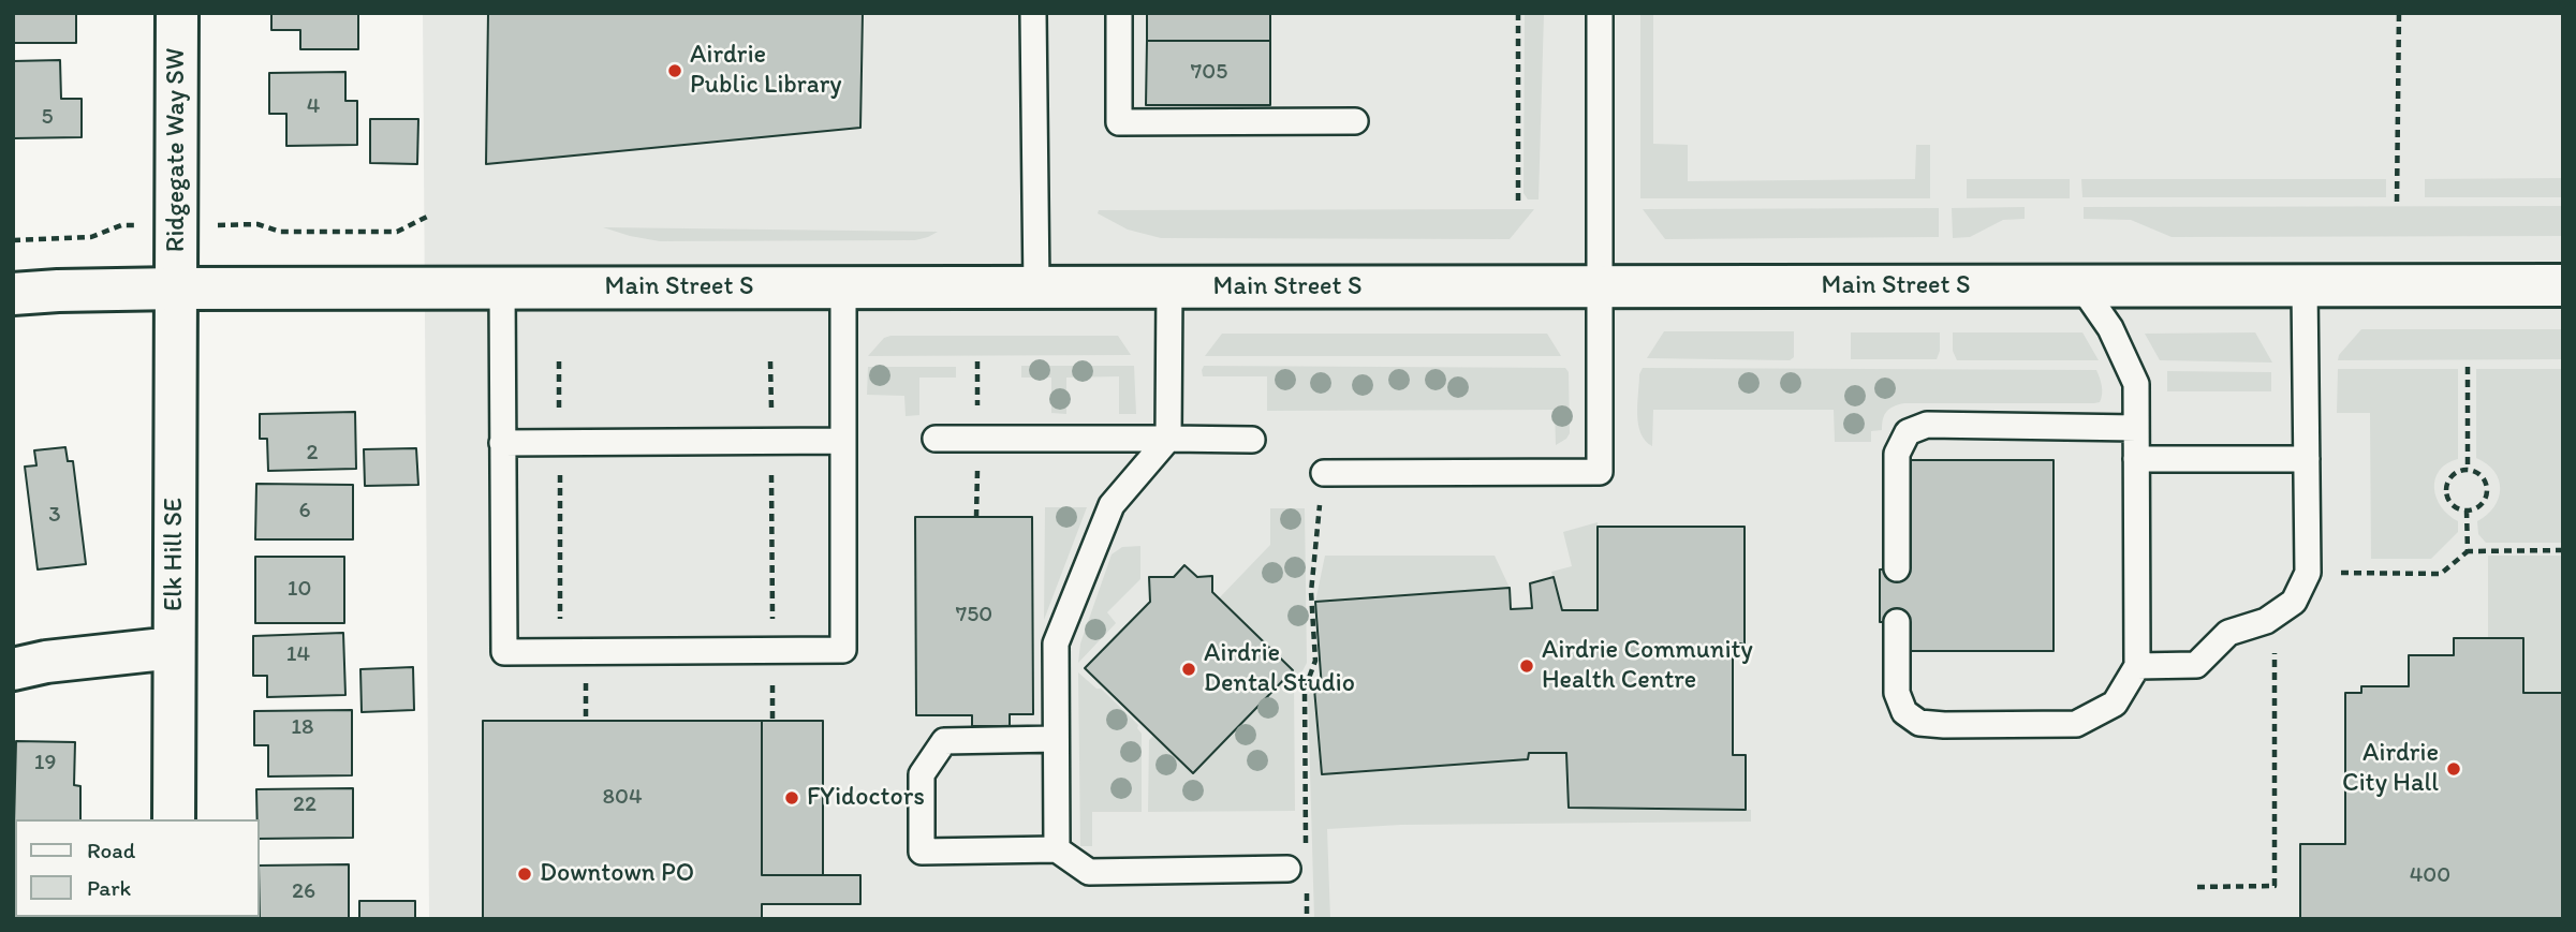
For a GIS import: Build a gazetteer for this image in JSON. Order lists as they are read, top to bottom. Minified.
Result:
{"streets":{"main road":["Ridgegate Way SW","Main Street S","Elk Hill SE"]},"crossings":[["Ridgegate Way SW","Main Street S"],["Ridgegate Way SW","Elk Hill SE"],["Main Street S","Elk Hill SE"]],"places":["Airdrie Public Library","Airdrie Community Health Centre","Airdrie Dental Studio","Airdrie City Hall","FYidoctors","Downtown PO"],"house_numbers":["705","4","5","2","6","3","10","750","14","18","19","804","22","400","26"],"legend":["Road","Park"]}
